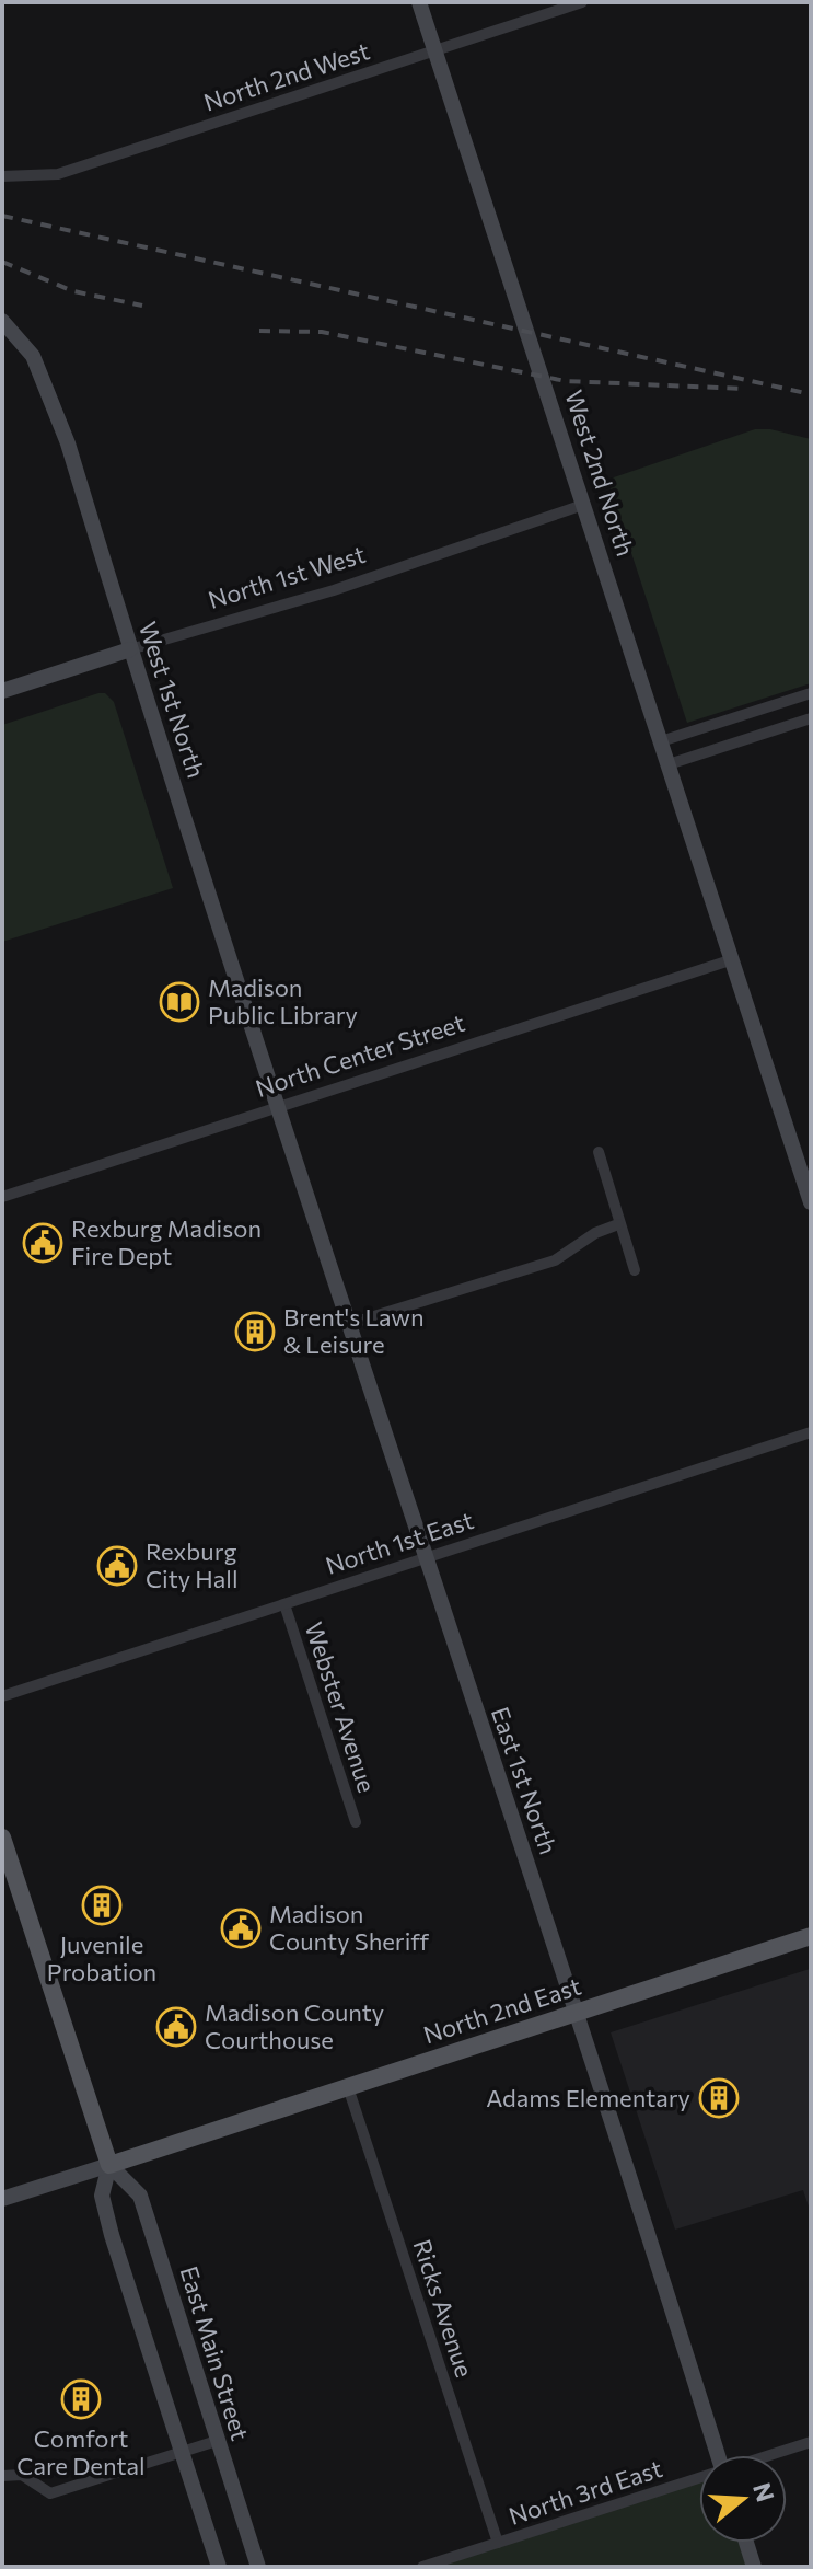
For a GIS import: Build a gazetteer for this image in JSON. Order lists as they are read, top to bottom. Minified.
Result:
{"streets":{"main road":["North 2nd East","East Main Street"],"street":["North 2nd West","West 2nd North","North 1st West","West 1st North","North Center Street","North 1st East","Webster Avenue","East 1st North","Ricks Avenue","North 3rd East"]},"crossings":[["North 2nd West","West 2nd North"],["West 2nd North","North 1st West"],["West 2nd North","North Center Street"],["North 1st West","West 1st North"],["West 1st North","North Center Street"],["West 1st North","East 1st North"],["North Center Street","East 1st North"],["North 1st East","Webster Avenue"],["North 1st East","East 1st North"],["East 1st North","North 2nd East"],["North 2nd East","Ricks Avenue"],["North 2nd East","East Main Street"],["Ricks Avenue","North 3rd East"]],"places":{"library":["Madison Public Library"],"public building":["Rexburg Madison Fire Dept","Rexburg City Hall","Madison County Sheriff","Madison County Courthouse"],"building":["Brent's Lawn & Leisure","Juvenile Probation","Adams Elementary","Comfort Care Dental"]},"north":"right"}
